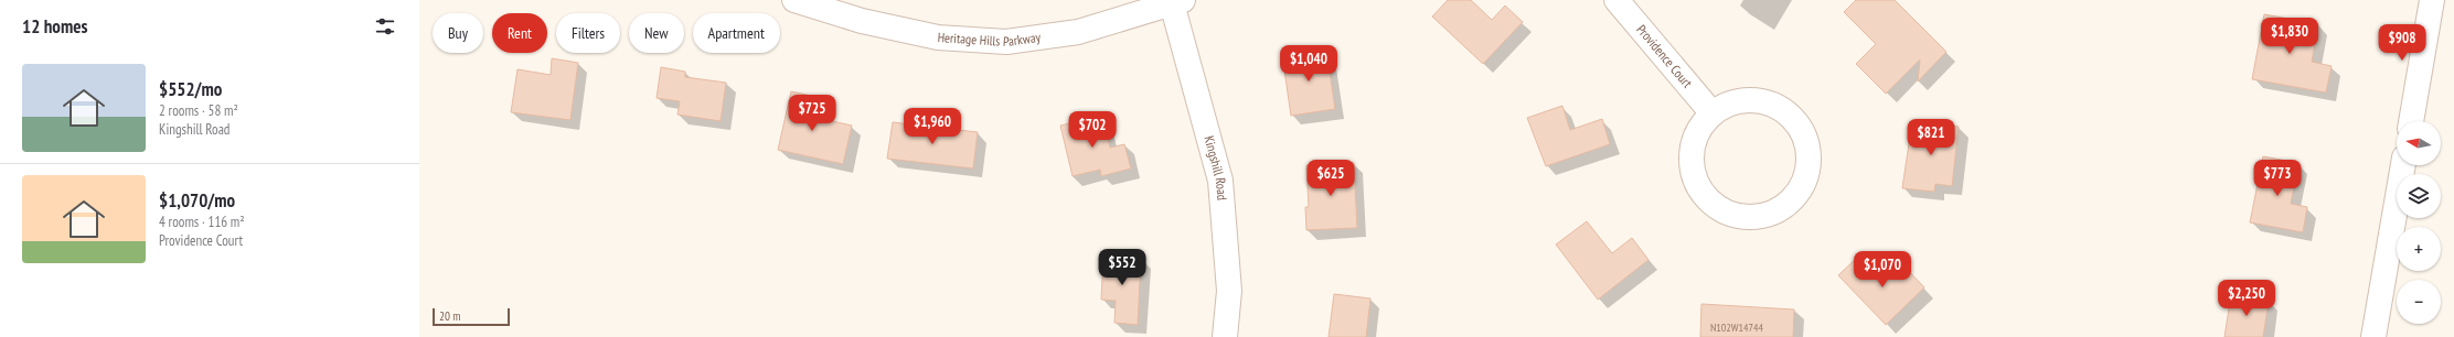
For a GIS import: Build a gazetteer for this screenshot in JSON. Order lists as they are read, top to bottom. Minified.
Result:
{"streets":{"street":["Heritage Hills Parkway","Providence Court","Kingshill Road"]},"crossings":[["Heritage Hills Parkway","Kingshill Road"]],"house_numbers":["N102W14744"],"scale_bar":"20 m","north":"left","page":{"heading":"12 homes","chip":["Buy","Rent","Filters","New","Apartment"],"price":["$1,830","$908","$1,040","$725","$1,960","$702","$821","$625","$773","$552","$1,070","$2,250"],"list":[{"name":"$552/mo","note":"2 rooms · 58 m² · Kingshill Road"},{"name":"$1,070/mo","note":"4 rooms · 116 m² · Providence Court"}],"map_buttons":["+","−"],"scale":"20 m"}}
